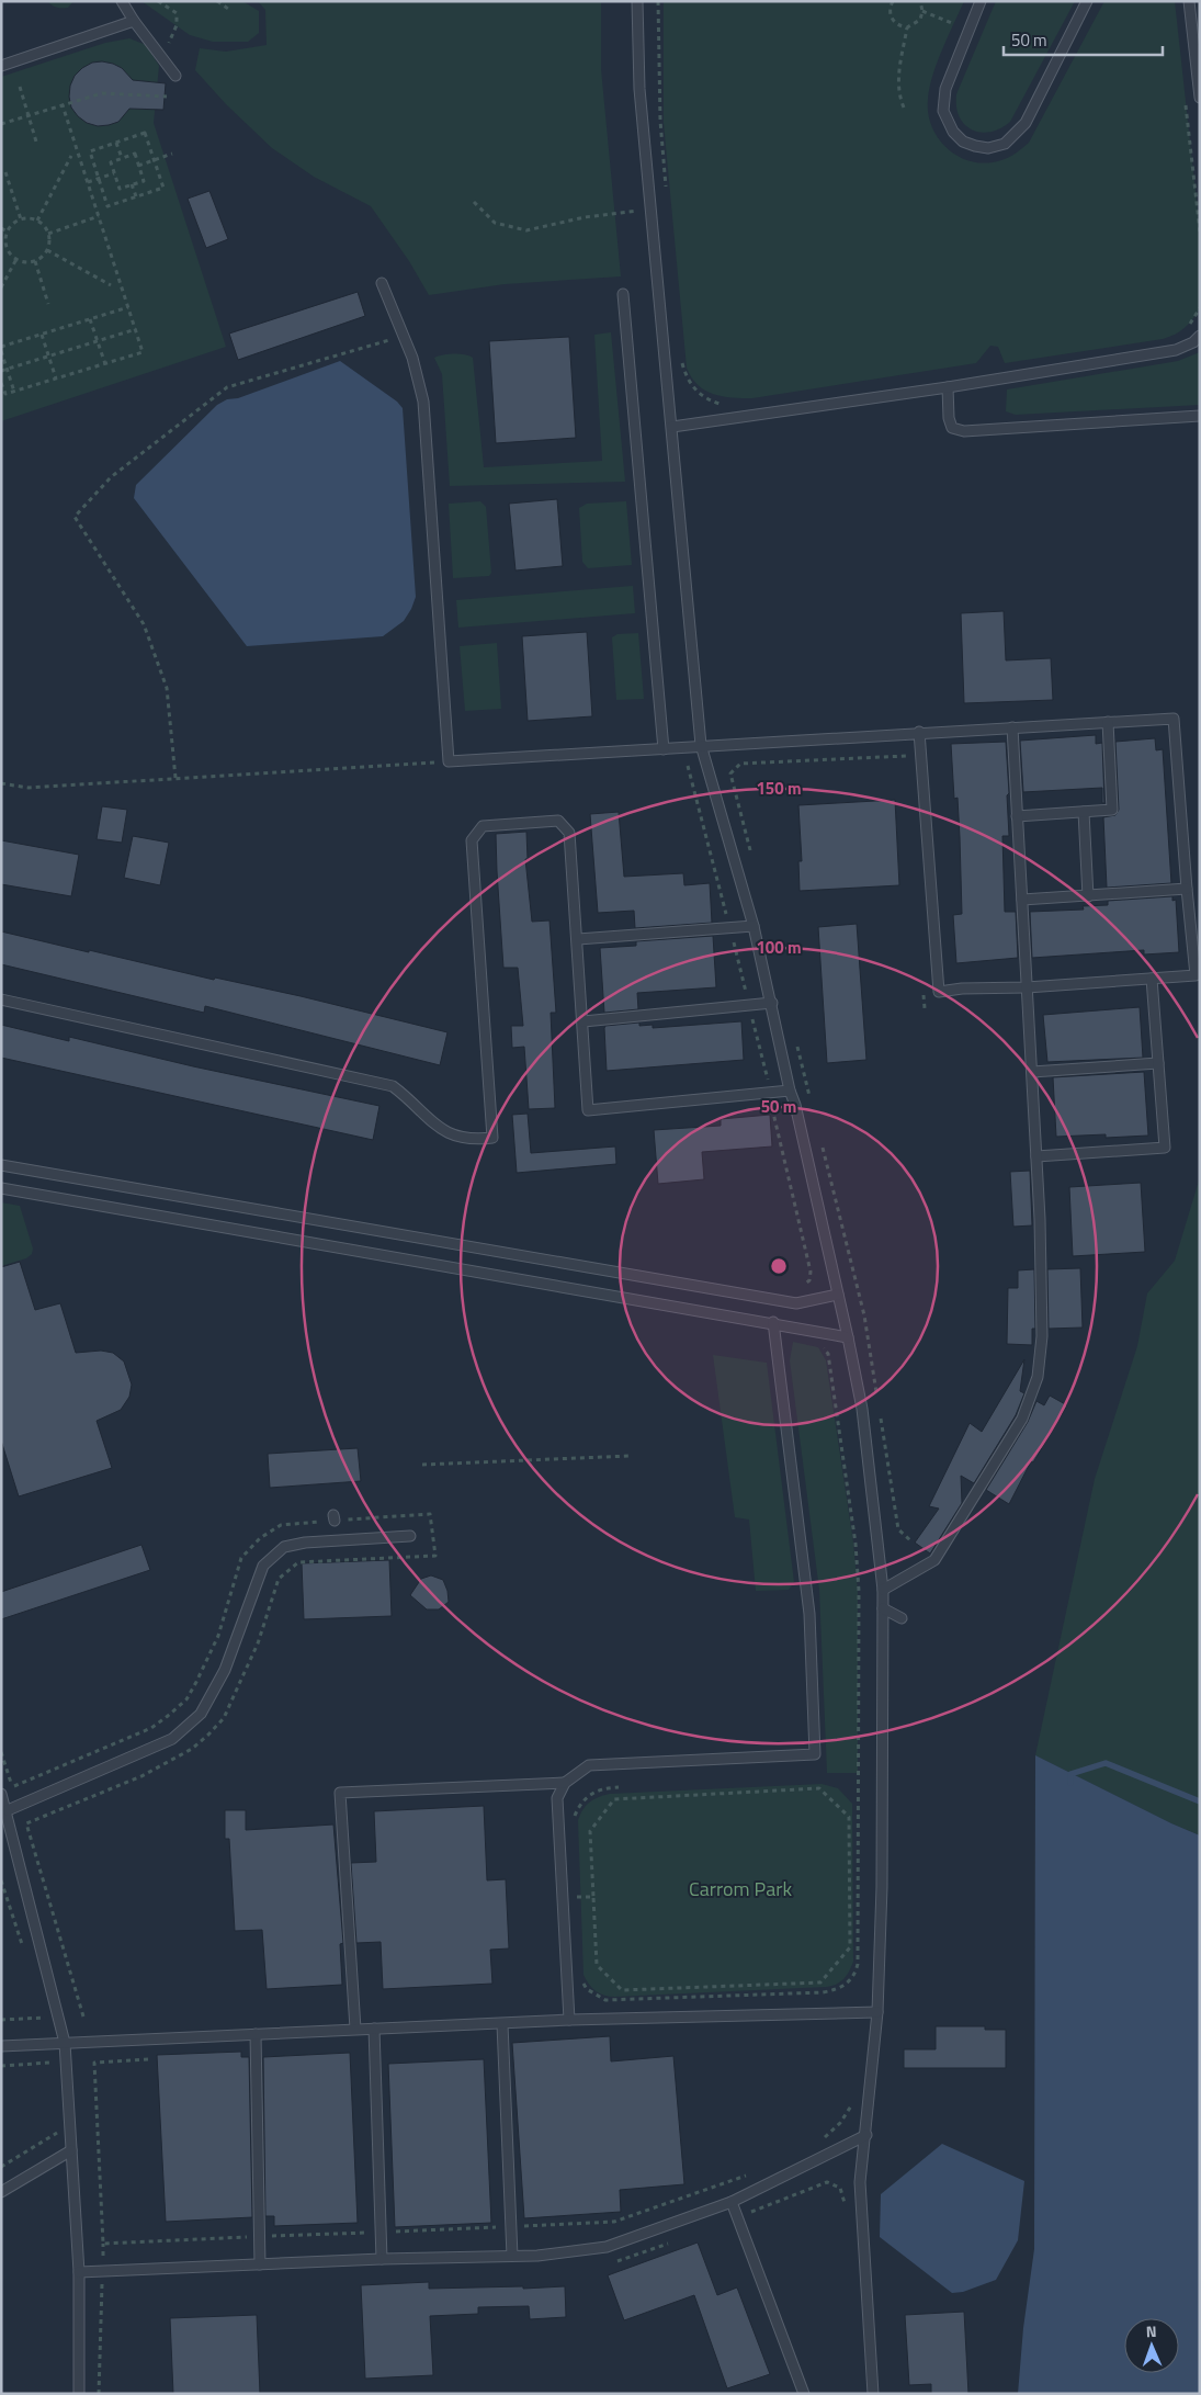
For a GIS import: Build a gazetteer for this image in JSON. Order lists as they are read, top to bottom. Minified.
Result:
{"parks":["Carrom Park"],"scale_bar":"50 m","north":"top","rings":["150 m","100 m","50 m"]}
